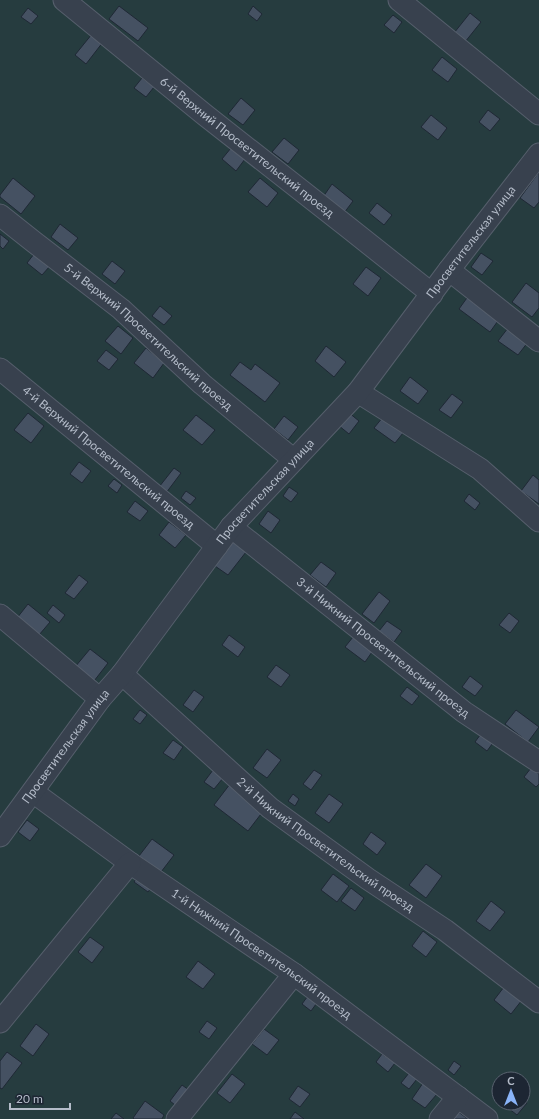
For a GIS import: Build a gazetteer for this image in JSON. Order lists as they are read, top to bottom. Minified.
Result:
{"streets":{"lane":["6-й Верхний Просветительский проезд","Просветительская улица","5-й Верхний Просветительский проезд","4-й Верхний Просветительский проезд","3-й Нижний Просветительский проезд","2-й Нижний Просветительский проезд","1-й Нижний Просветительский проезд"]},"crossings":[["6-й Верхний Просветительский проезд","Просветительская улица"],["Просветительская улица","5-й Верхний Просветительский проезд"],["Просветительская улица","4-й Верхний Просветительский проезд"],["Просветительская улица","3-й Нижний Просветительский проезд"],["Просветительская улица","2-й Нижний Просветительский проезд"],["Просветительская улица","1-й Нижний Просветительский проезд"]],"scale_bar":"20 m","north":"top"}
